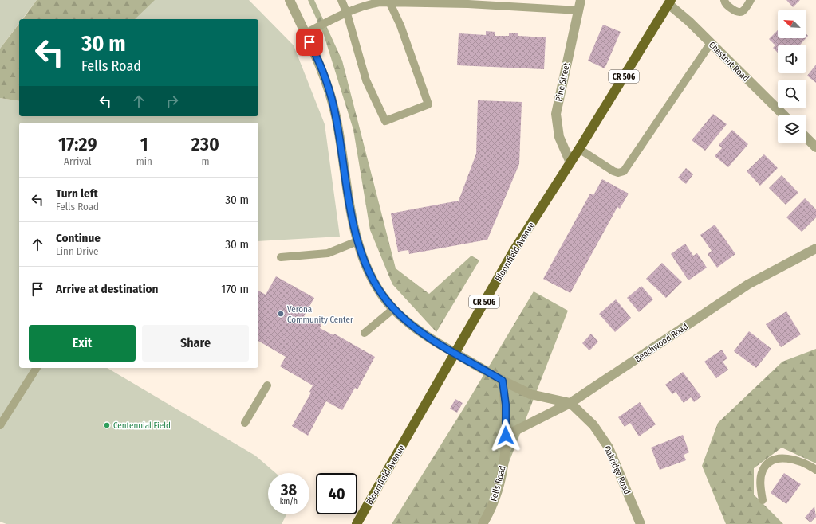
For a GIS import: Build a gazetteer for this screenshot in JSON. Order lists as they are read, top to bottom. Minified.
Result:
{"streets":{"main road":["CR 506","Bloomfield Avenue"],"street":["Chestnut Road","Pine Street","Beechwood Road","Oakridge Road","Fells Road"]},"crossings":[["Chestnut Road","Bloomfield Avenue"],["Pine Street","Bloomfield Avenue"],["Beechwood Road","Oakridge Road"],["Beechwood Road","Fells Road"]],"places":["Verona Community Center","Centennial Field"],"north":"top left","page":{"turn":["30 m","Fells Road"],"eta":["17:29","Arrival","1","min","230","m"],"list":[{"name":"Turn left","note":"Fells Road","value":"30 m"},{"name":"Continue","note":"Linn Drive","value":"30 m"},{"name":"Arrive at destination","value":"170 m"}],"buttons":["Exit","Share"],"speed":"38 km/h","limit":"40"}}
